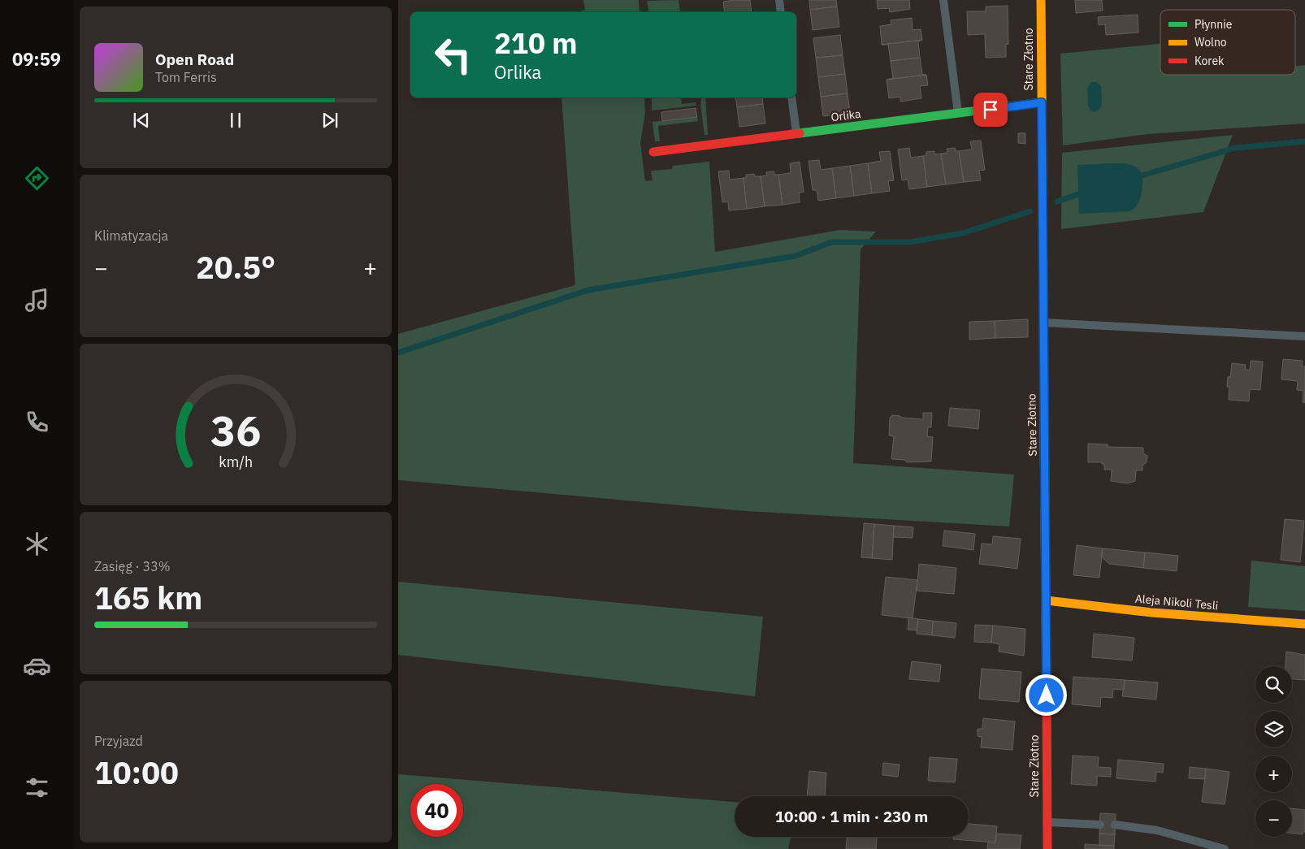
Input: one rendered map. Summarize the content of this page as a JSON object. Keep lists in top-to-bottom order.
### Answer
{
  "streets": {
    "street": ["Stare Złotno", "Orlika", "Aleja Nikoli Tesli"]
  },
  "crossings": [
    ["Stare Złotno", "Orlika"],
    ["Stare Złotno", "Aleja Nikoli Tesli"]
  ],
  "legend": ["Płynnie", "Wolno", "Korek"],
  "page": {
    "tabs": "09:59",
    "turn": ["210 m", "Orlika"],
    "song": ["Open Road", "Tom Ferris"],
    "tile": [
      "Klimatyzacja",
      ["Zasięg · 33%", "165 km"],
      ["Przyjazd", "10:00"]
    ],
    "heat": ["−", "20.5°", "+"],
    "map_buttons": ["+", "−"],
    "limit": "40",
    "trip": "10:00 · 1 min · 230 m",
    "gauge": ["36", "km/h"]
  }
}
